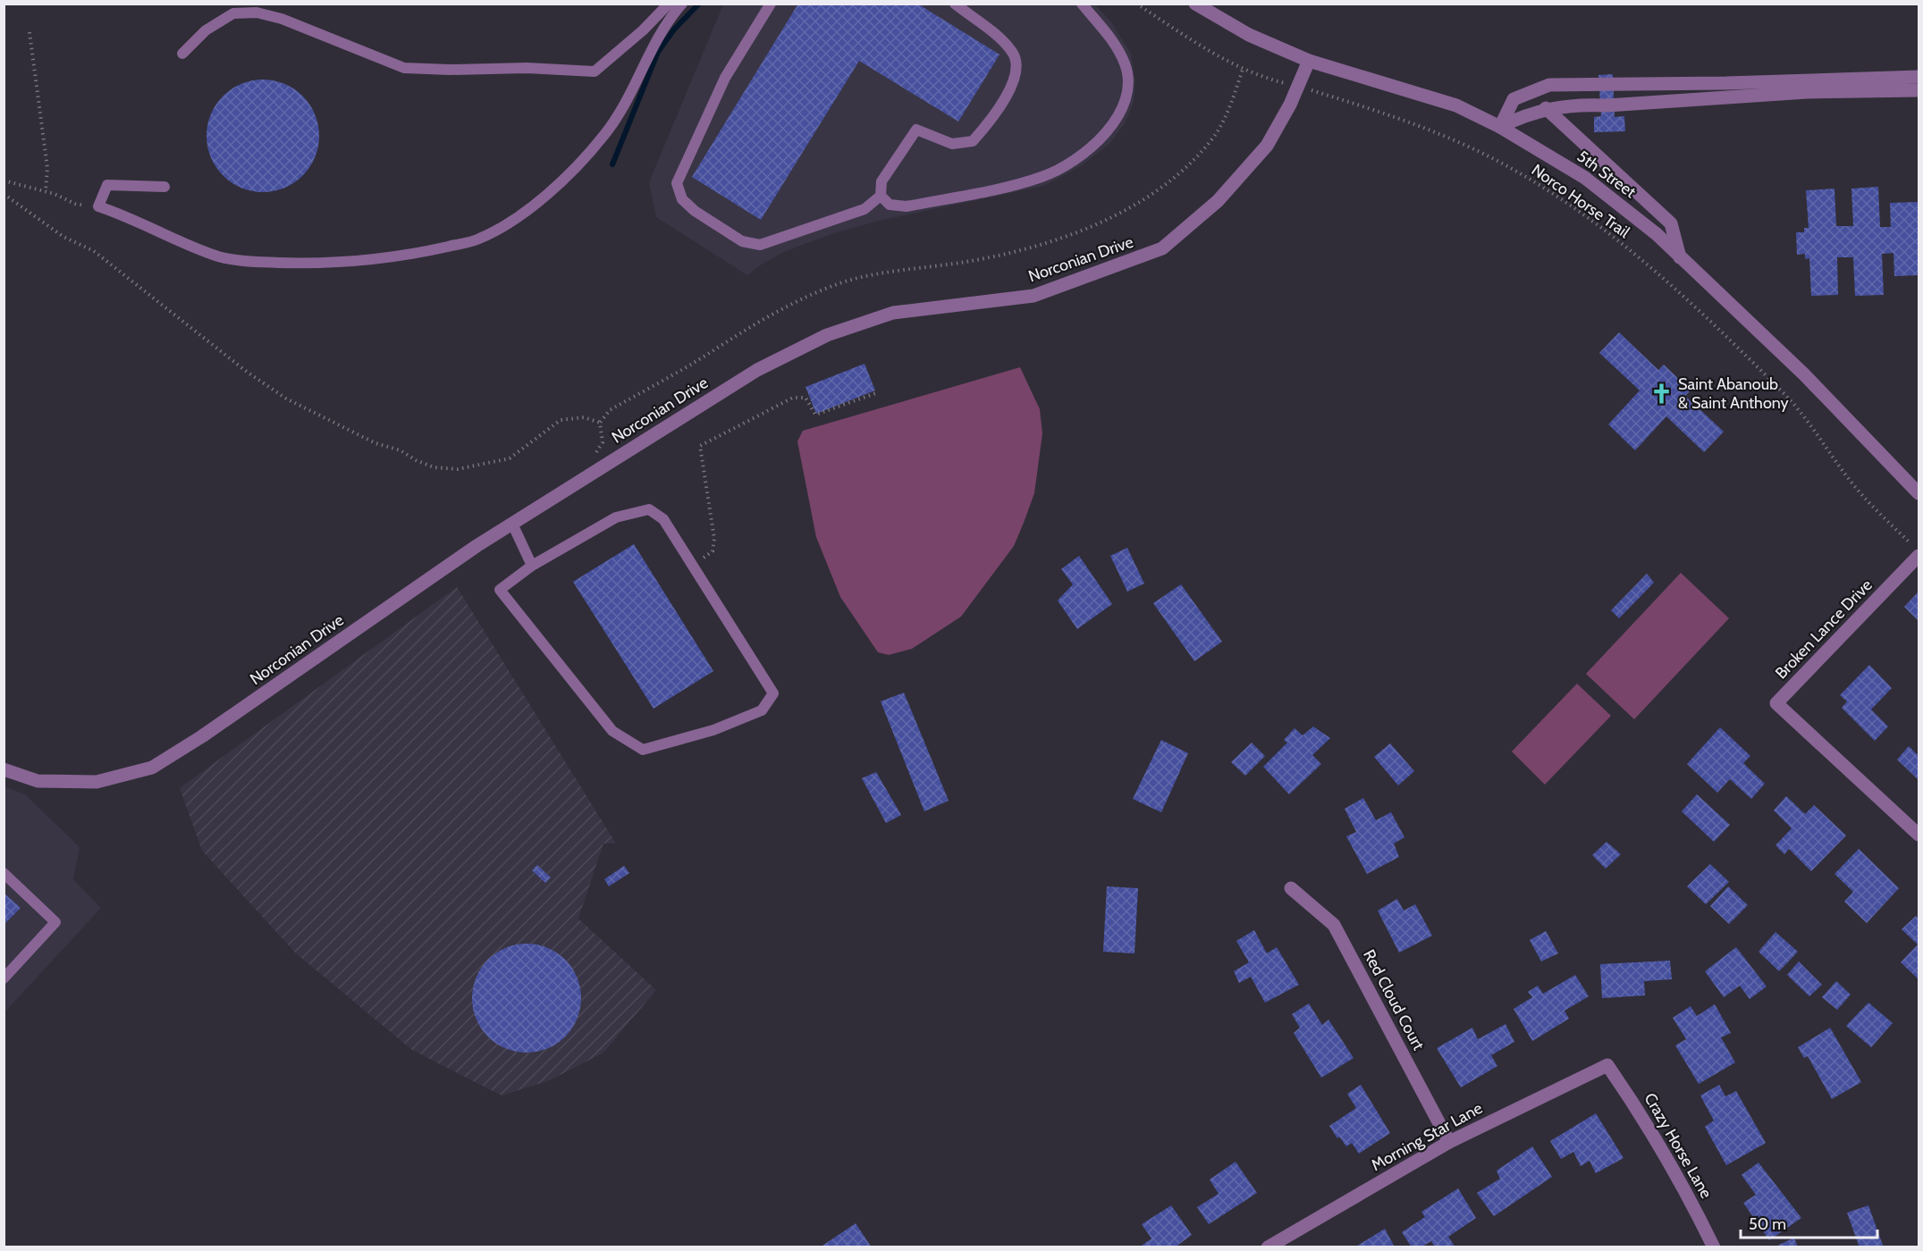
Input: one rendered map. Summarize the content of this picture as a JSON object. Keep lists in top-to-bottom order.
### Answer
{
  "streets": {
    "street": [
      "5th Street",
      "Norconian Drive",
      "Broken Lance Drive",
      "Red Cloud Court",
      "Morning Star Lane",
      "Crazy Horse Lane"
    ],
    "path": ["Norco Horse Trail"]
  },
  "crossings": [
    ["5th Street", "Norconian Drive"],
    ["Norco Horse Trail", "Norconian Drive"],
    ["Norco Horse Trail", "Broken Lance Drive"],
    ["Red Cloud Court", "Morning Star Lane"],
    ["Morning Star Lane", "Crazy Horse Lane"]
  ],
  "places": {
    "church": ["Saint Abanoub & Saint Anthony"]
  },
  "scale_bar": "50 m"
}
